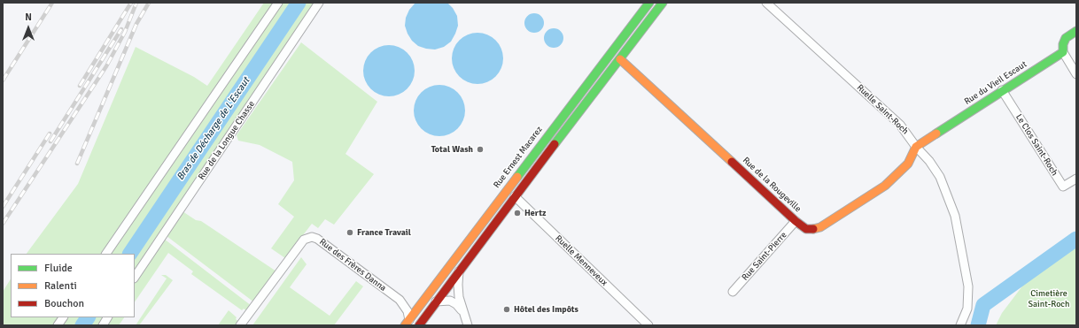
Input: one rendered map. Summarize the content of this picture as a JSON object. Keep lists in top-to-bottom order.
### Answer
{
  "streets": {
    "main road": ["Rue du Vieil Escaut", "Rue Ernest Macarez", "Rue de la Rougeville"],
    "street": [
      "Ruelle Saint-Roch",
      "Rue de la Longue Chasse",
      "Le Clos Saint-Roch",
      "Rue Saint-Pierre",
      "Ruelle Menneveux",
      "Rue des Frères Danna"
    ]
  },
  "crossings": [
    ["Rue du Vieil Escaut", "Ruelle Saint-Roch"],
    ["Rue du Vieil Escaut", "Le Clos Saint-Roch"],
    ["Rue du Vieil Escaut", "Rue de la Rougeville"],
    ["Ruelle Saint-Roch", "Rue de la Rougeville"],
    ["Rue Ernest Macarez", "Rue des Frères Danna"],
    ["Rue de la Rougeville", "Rue Saint-Pierre"]
  ],
  "water": ["Bras de Décharge de L'Escaut"],
  "parks": ["Cimetière Saint-Roch"],
  "places": [
    "Total Wash",
    "Hertz",
    "France Travail",
    "Hôtel des Impôts"
  ],
  "legend": ["Fluide", "Ralenti", "Bouchon"],
  "north": "top"
}
